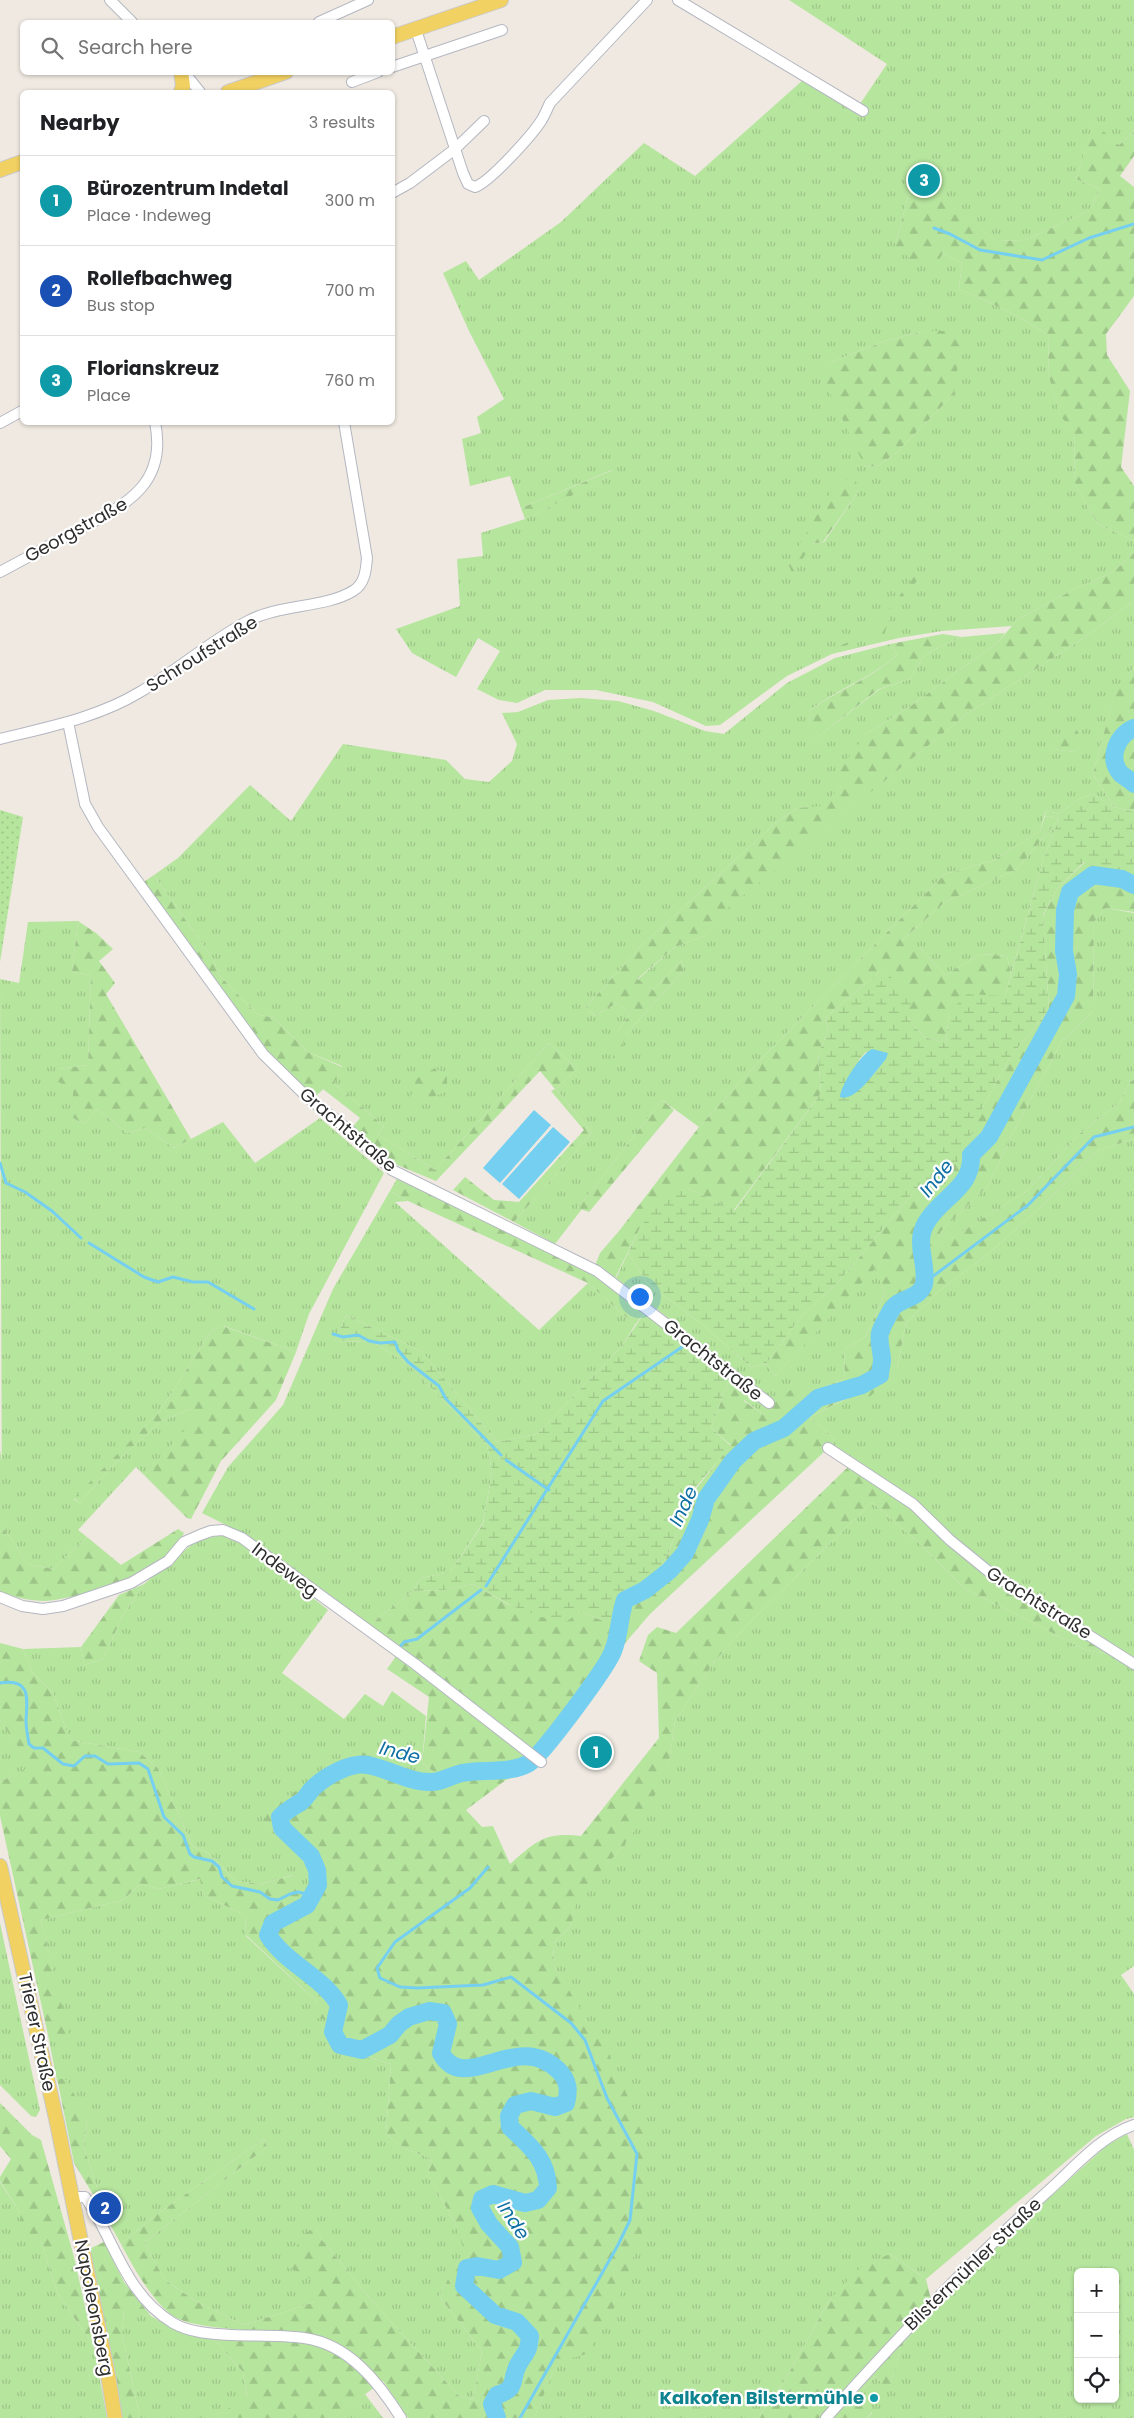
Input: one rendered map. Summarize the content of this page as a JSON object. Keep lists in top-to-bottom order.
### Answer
{
  "streets": {
    "main road": ["Trierer Straße", "Napoleonsberg"],
    "street": [
      "Georgstraße",
      "Schroufstraße",
      "Grachtstraße",
      "Indeweg",
      "Bilstermühler Straße"
    ]
  },
  "crossings": [
    ["Schroufstraße", "Grachtstraße"],
    ["Trierer Straße", "Napoleonsberg"]
  ],
  "water": ["Inde"],
  "places": ["Kalkofen Bilstermühle"],
  "page": {
    "search": "Search here",
    "heading": ["Nearby", "3 results"],
    "list": [
      {
        "mark": "1",
        "name": "Bürozentrum Indetal",
        "note": "Place · Indeweg",
        "value": "300 m"
      },
      {
        "mark": "2",
        "name": "Rollefbachweg",
        "note": "Bus stop",
        "value": "700 m"
      },
      {
        "mark": "3",
        "name": "Florianskreuz",
        "note": "Place",
        "value": "760 m"
      }
    ],
    "pins": ["3", "1", "2"],
    "map_buttons": ["+", "−"]
  }
}
